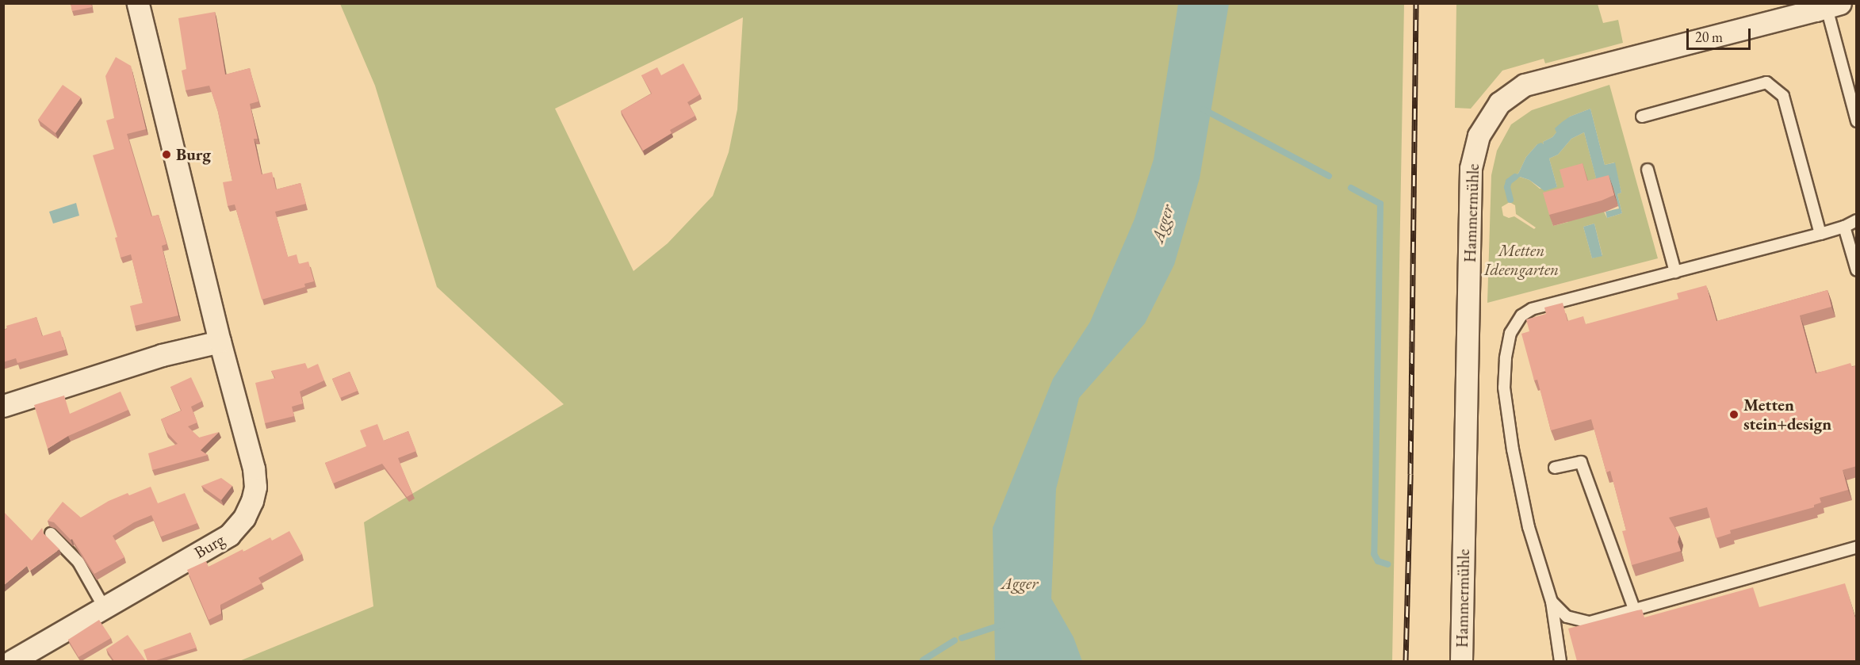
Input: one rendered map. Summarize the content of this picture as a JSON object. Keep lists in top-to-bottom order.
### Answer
{
  "streets": {
    "street": ["Hammermühle", "Burg"]
  },
  "water": ["Agger"],
  "parks": ["Metten Ideengarten", "Agger"],
  "places": ["Burg", "Metten stein+design"],
  "scale_bar": "20 m"
}
